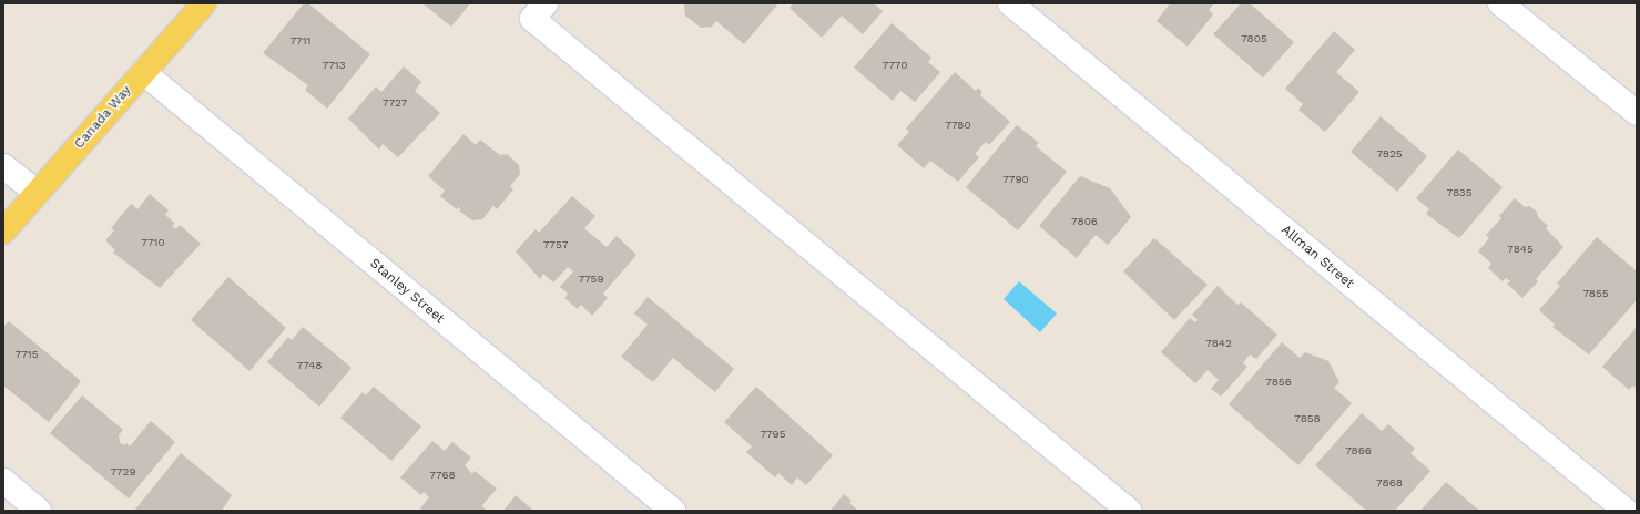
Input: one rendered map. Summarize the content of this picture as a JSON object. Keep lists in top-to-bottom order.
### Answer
{
  "streets": {
    "main road": ["Canada Way"],
    "street": ["Allman Street", "Stanley Street"]
  },
  "crossings": [
    ["Canada Way", "Stanley Street"]
  ],
  "house_numbers": [
    "7805",
    "7711",
    "7713",
    "7770",
    "7727",
    "7780",
    "7825",
    "7790",
    "7835",
    "7806",
    "7710",
    "7757",
    "7845",
    "7759",
    "7855",
    "7842",
    "7715",
    "7748",
    "7856",
    "7858",
    "7795",
    "7866",
    "7729",
    "7768",
    "7868"
  ]
}
